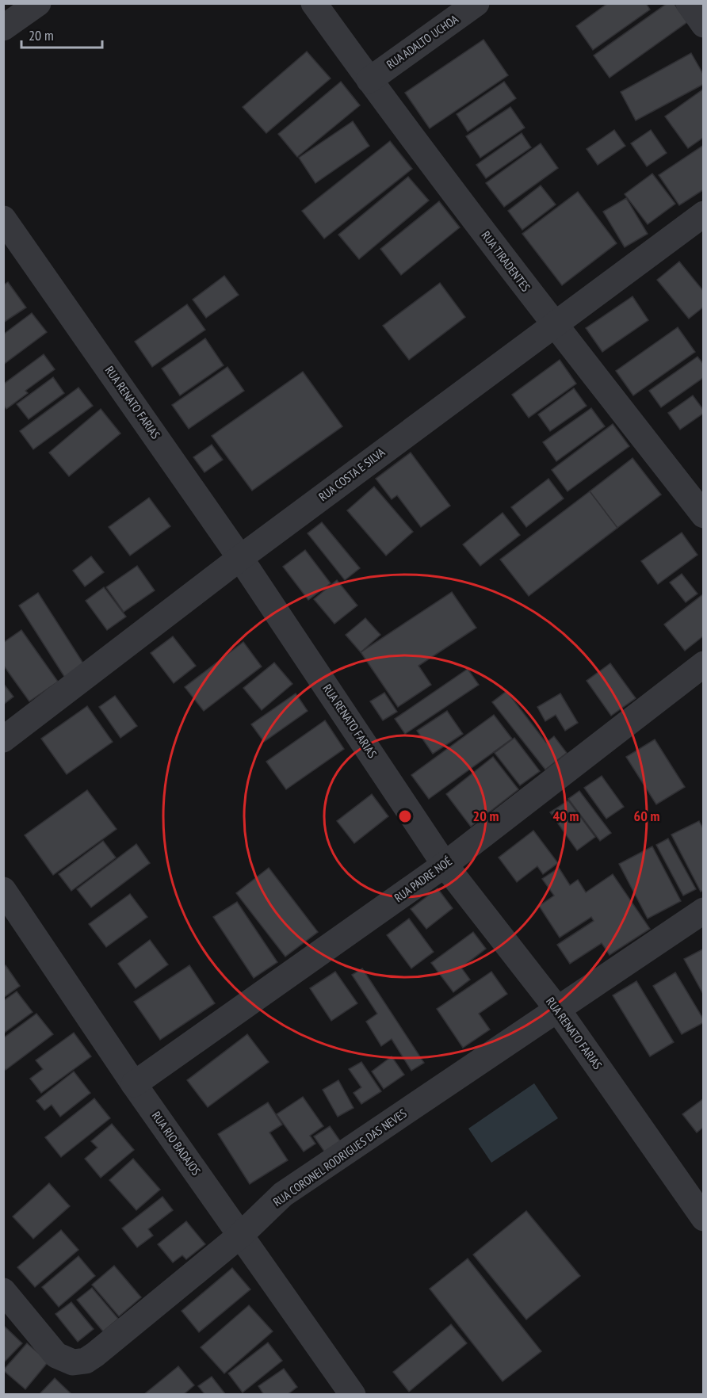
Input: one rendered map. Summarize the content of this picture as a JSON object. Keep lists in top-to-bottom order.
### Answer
{
  "streets": {
    "street": [
      "RUA ADALTO UCHOA",
      "RUA TIRADENTES",
      "RUA RENATO FARIAS",
      "RUA COSTA E SILVA",
      "RUA PADRE NOÉ",
      "RUA RIO BADAJOS",
      "RUA CORONEL RODRIGUES DAS NEVES"
    ]
  },
  "crossings": [
    ["RUA ADALTO UCHOA", "RUA TIRADENTES"],
    ["RUA TIRADENTES", "RUA COSTA E SILVA"],
    ["RUA RENATO FARIAS", "RUA COSTA E SILVA"],
    ["RUA RENATO FARIAS", "RUA PADRE NOÉ"],
    ["RUA RENATO FARIAS", "RUA CORONEL RODRIGUES DAS NEVES"],
    ["RUA PADRE NOÉ", "RUA RIO BADAJOS"],
    ["RUA RIO BADAJOS", "RUA CORONEL RODRIGUES DAS NEVES"]
  ],
  "scale_bar": "20 m",
  "rings": ["20 m", "40 m", "60 m"]
}
